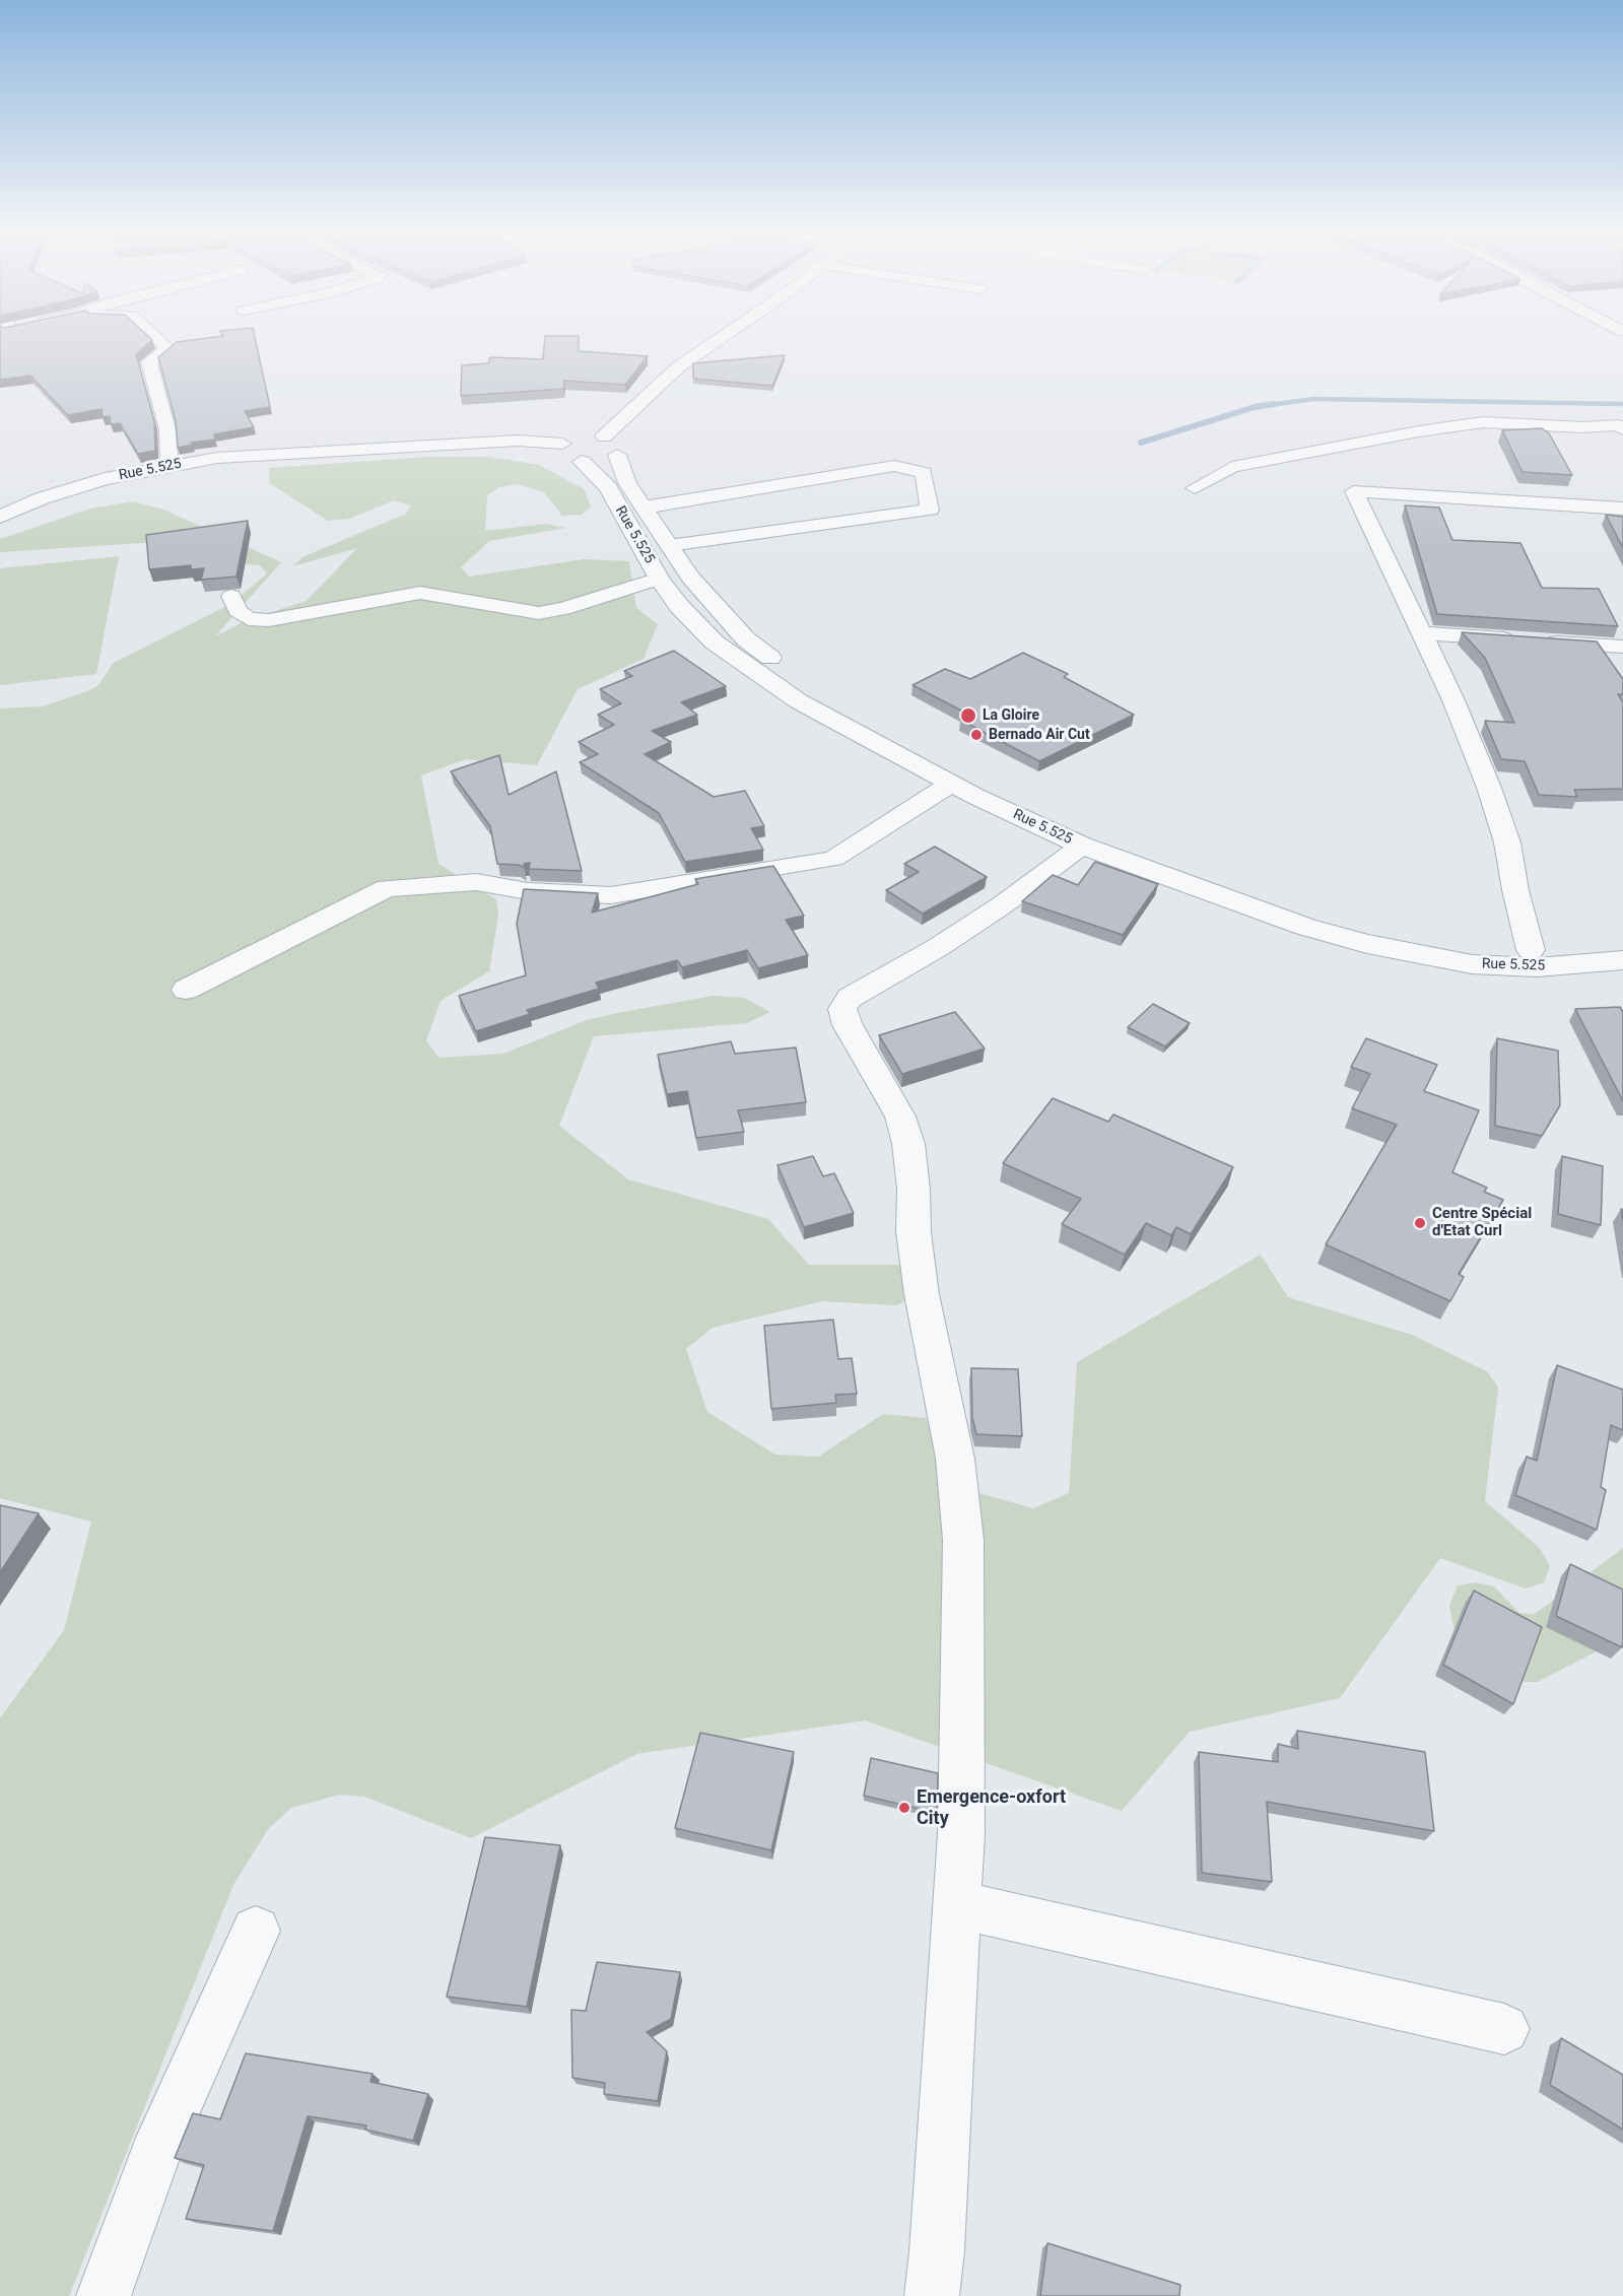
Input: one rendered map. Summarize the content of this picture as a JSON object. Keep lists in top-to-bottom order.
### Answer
{
  "streets": {
    "street": ["Rue 5.525"]
  },
  "places": [
    "La Gloire",
    "Bernado Air Cut",
    "Centre Spécial d'Etat Curl",
    "Emergence-oxfort City"
  ]
}
